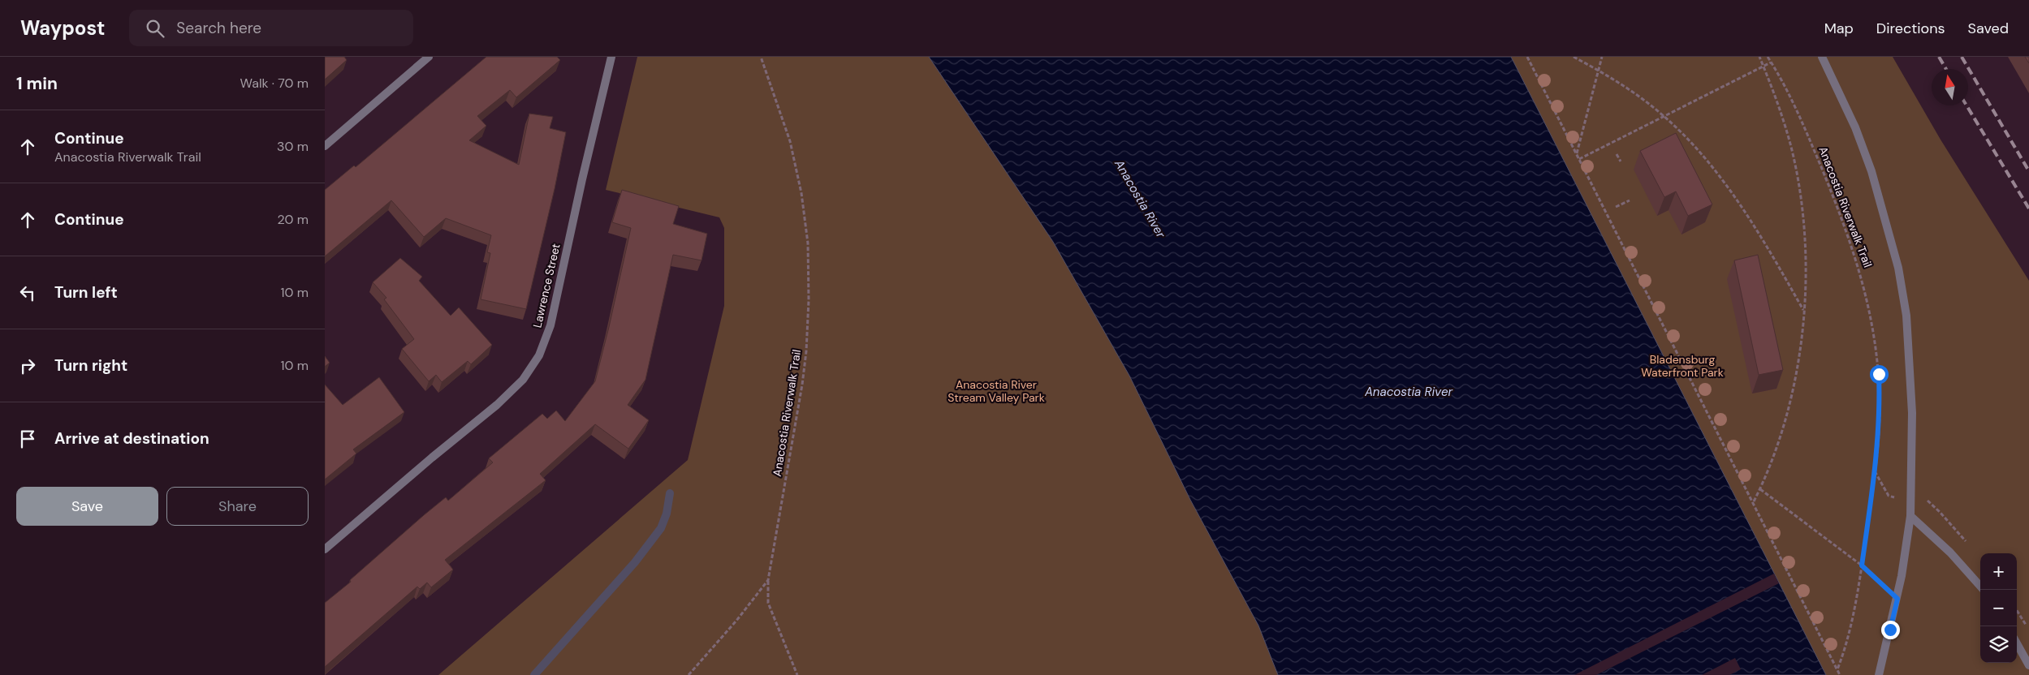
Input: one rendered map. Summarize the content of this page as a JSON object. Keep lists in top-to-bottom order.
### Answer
{
  "streets": {
    "street": ["Lawrence Street"],
    "path": ["Anacostia Riverwalk Trail"]
  },
  "water": ["Anacostia River"],
  "parks": ["Bladensburg Waterfront Park", "Anacostia River Stream Valley Park"],
  "north": "top",
  "page": {
    "header": "Waypost",
    "search": "Search here",
    "nav": ["Map", "Directions", "Saved"],
    "heading": ["1 min", "Walk · 70 m"],
    "list": [
      ["Continue", "Anacostia Riverwalk Trail", "30 m"],
      ["Continue", "20 m"],
      ["Turn left", "10 m"],
      ["Turn right", "10 m"],
      "Arrive at destination"
    ],
    "buttons": ["Save", "Share"],
    "map_buttons": ["+", "−"]
  }
}
